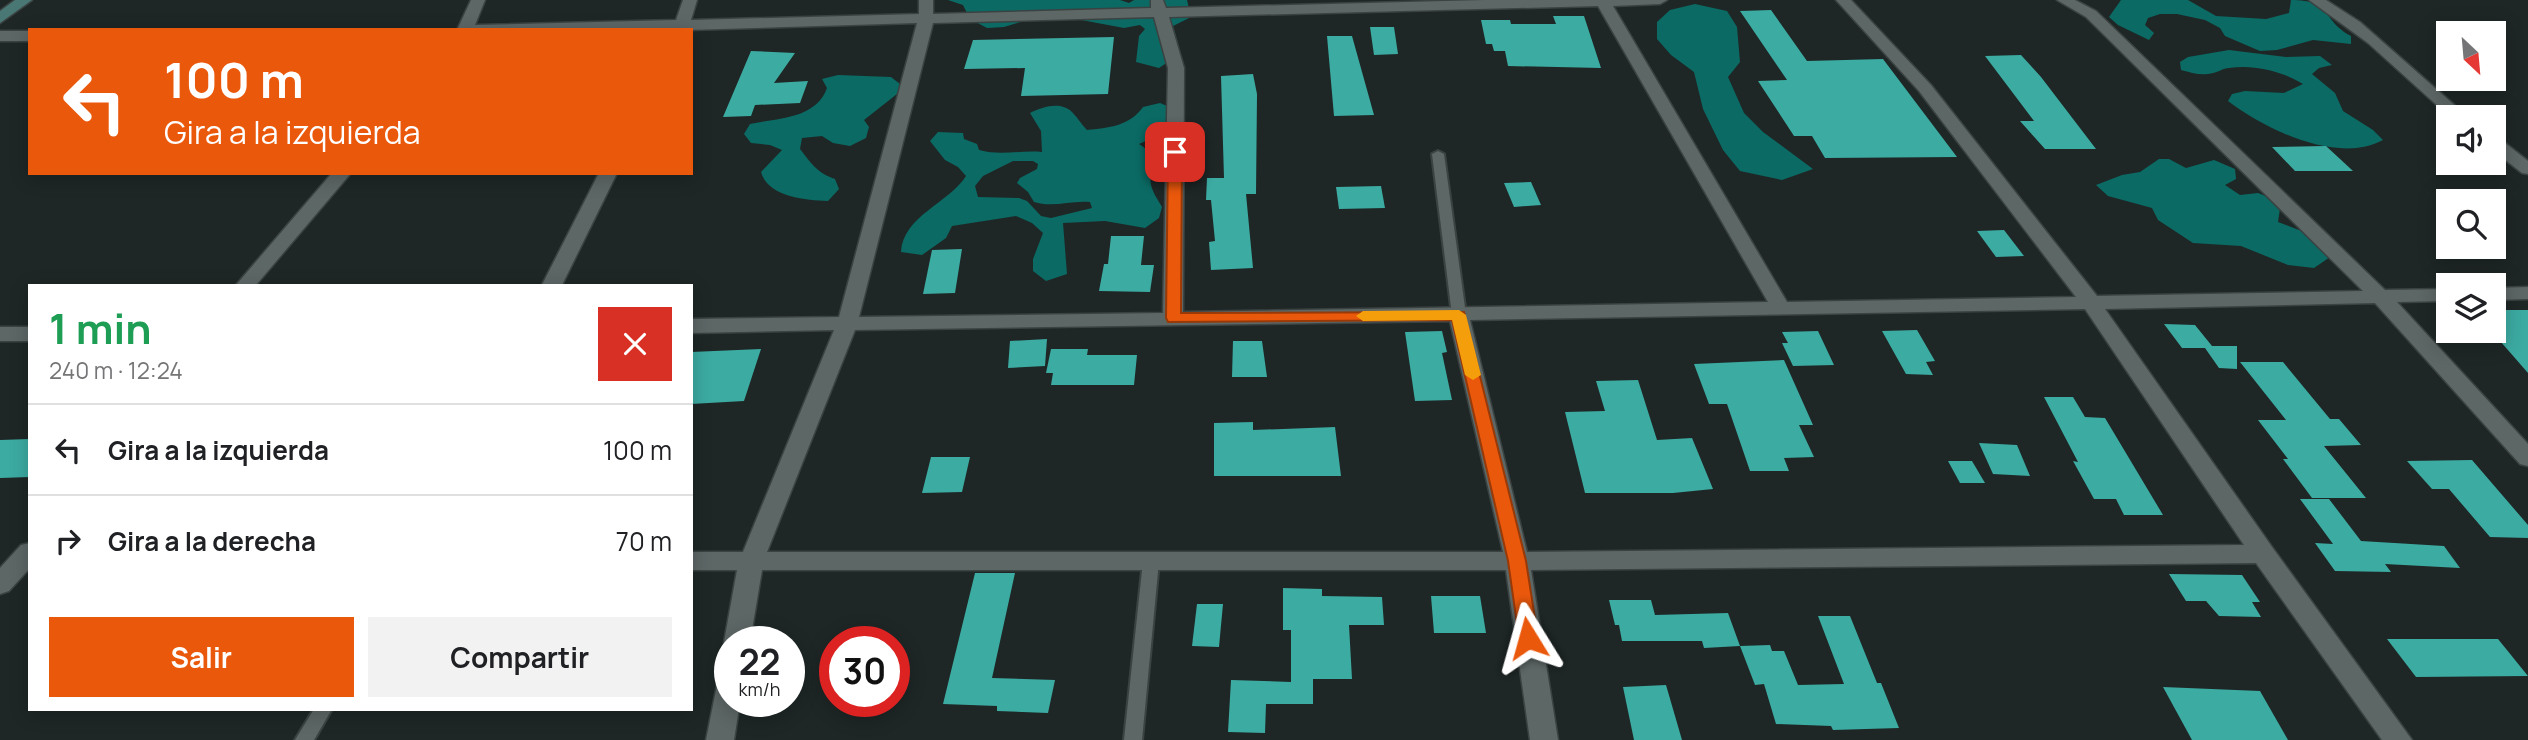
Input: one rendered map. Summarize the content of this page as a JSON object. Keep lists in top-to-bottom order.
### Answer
{
  "north": "bottom right",
  "page": {
    "turn": ["100 m", "Gira a la izquierda"],
    "heading": ["1 min", "240 m · 12:24"],
    "list": [
      {
        "name": "Gira a la izquierda",
        "value": "100 m"
      },
      {
        "name": "Gira a la derecha",
        "value": "70 m"
      }
    ],
    "buttons": ["Salir", "Compartir"],
    "speed": "22 km/h",
    "limit": "30"
  }
}
